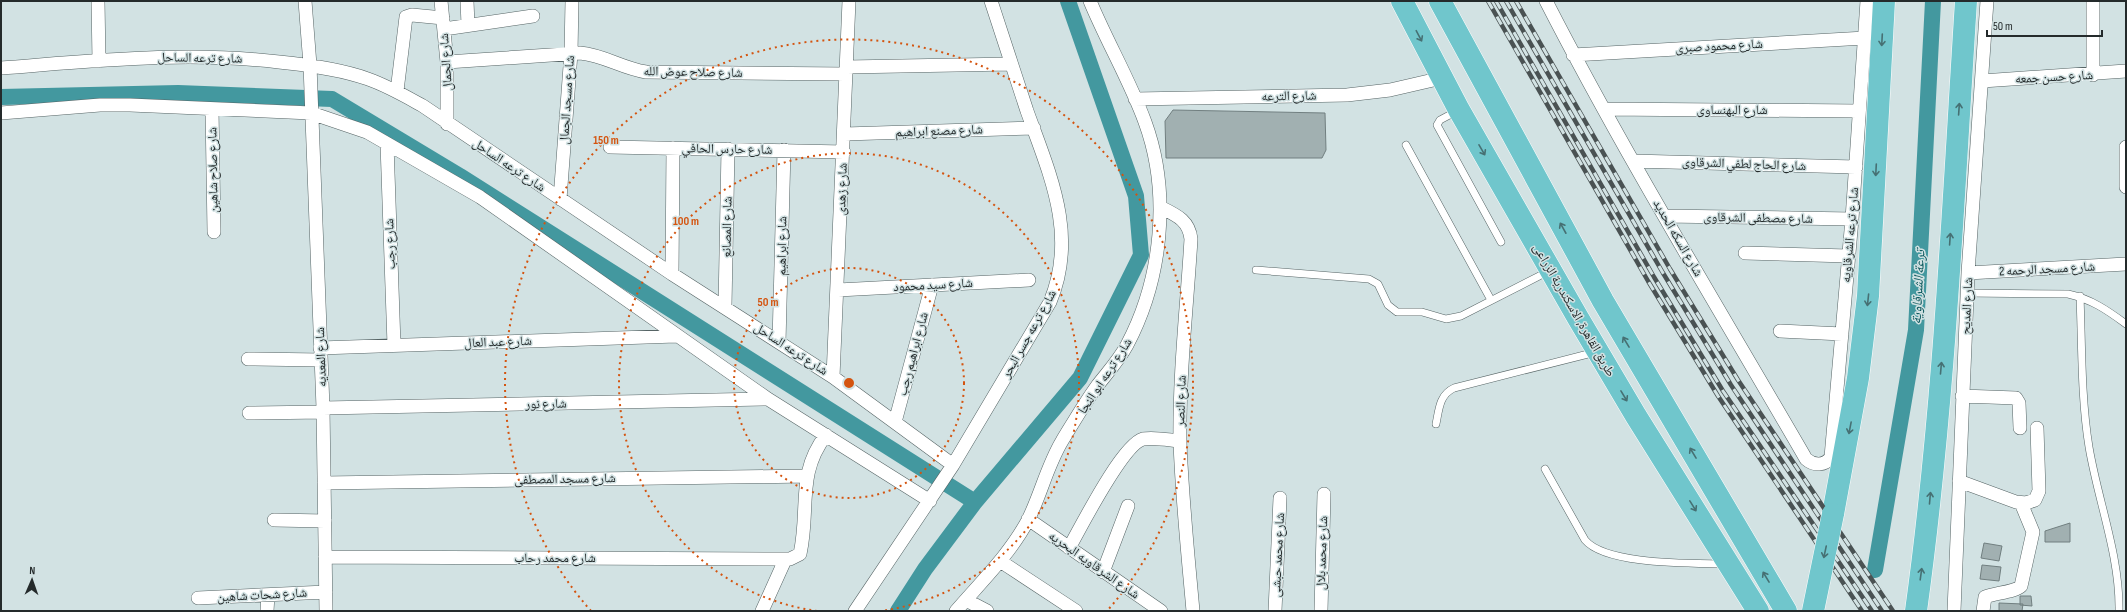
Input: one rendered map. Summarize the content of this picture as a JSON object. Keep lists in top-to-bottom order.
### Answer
{
  "streets": {
    "highway": ["طريق القاهرة, الاسكندرية الزراعى"],
    "street": [
      "شارع محمود صبرى",
      "شارع ترعه الساحل",
      "شارع الجمال",
      "شارع صلاح عوض الله",
      "شارع حسن جمعه",
      "شارع الترعه",
      "شارع مسجد الجمال",
      "شارع البهنساوى",
      "شارع مصنع ابراهيم",
      "شارع حارس الحافي",
      "شارع الحاج لطفي الشرقاوى",
      "شارع صلاح شاهين",
      "شارع زهدى",
      "شارع مصطفى الشرقاوى",
      "شارع المصانع",
      "شارع ترعه الشرقاويه",
      "شارع السكه الحديد",
      "شارع رجب",
      "شارع ابراهيم",
      "شارع مسجد الرحمه 2",
      "شارع سيد محمود",
      "شارع المديح",
      "شارع ترعه جسر البحر",
      "شارع عبد العال",
      "شارع ابراهيم رجب",
      "شارع المعديه",
      "شارع ترعه ابو النجا",
      "شارع النصر",
      "شارع نور",
      "شارع مسجد المصطفى",
      "شارع محمد بلال",
      "شارع محمد حبشى",
      "شارع محمد رحاب",
      "شارع الشرقاويه البحريه",
      "شارع شحات شاهين"
    ]
  },
  "crossings": [
    ["شارع محمود صبرى", "شارع ترعه الشرقاويه"],
    ["شارع محمود صبرى", "شارع السكه الحديد"],
    ["شارع ترعه الساحل", "شارع الجمال"],
    ["شارع ترعه الساحل", "شارع مسجد الجمال"],
    ["شارع ترعه الساحل", "شارع زهدى"],
    ["شارع ترعه الساحل", "شارع المصانع"],
    ["شارع ترعه الساحل", "شارع ابراهيم"],
    ["شارع ترعه الساحل", "شارع ترعه جسر البحر"],
    ["شارع ترعه الساحل", "شارع ابراهيم رجب"],
    ["شارع ترعه الساحل", "شارع المعديه"],
    ["شارع الجمال", "شارع صلاح عوض الله"],
    ["شارع صلاح عوض الله", "شارع مسجد الجمال"],
    ["شارع صلاح عوض الله", "شارع زهدى"],
    ["شارع صلاح عوض الله", "شارع ترعه جسر البحر"],
    ["شارع حسن جمعه", "شارع المديح"],
    ["شارع الترعه", "طريق القاهرة, الاسكندرية الزراعى"],
    ["شارع الترعه", "شارع ترعه ابو النجا"],
    ["شارع البهنساوى", "شارع ترعه الشرقاويه"],
    ["شارع البهنساوى", "شارع السكه الحديد"],
    ["شارع مصنع ابراهيم", "شارع زهدى"],
    ["شارع مصنع ابراهيم", "شارع ترعه جسر البحر"],
    ["شارع حارس الحافي", "شارع زهدى"],
    ["شارع حارس الحافي", "شارع المصانع"],
    ["شارع حارس الحافي", "شارع ابراهيم"],
    ["شارع الحاج لطفي الشرقاوى", "شارع ترعه الشرقاويه"],
    ["شارع الحاج لطفي الشرقاوى", "شارع السكه الحديد"],
    ["شارع زهدى", "شارع سيد محمود"],
    ["شارع مصطفى الشرقاوى", "شارع ترعه الشرقاويه"],
    ["شارع مصطفى الشرقاوى", "شارع السكه الحديد"],
    ["شارع ترعه الشرقاويه", "شارع السكه الحديد"],
    ["شارع رجب", "شارع عبد العال"],
    ["شارع مسجد الرحمه 2", "شارع المديح"],
    ["شارع سيد محمود", "شارع ابراهيم رجب"],
    ["شارع عبد العال", "شارع المعديه"],
    ["شارع المعديه", "شارع نور"],
    ["شارع المعديه", "شارع مسجد المصطفى"],
    ["شارع المعديه", "شارع محمد رحاب"],
    ["شارع المعديه", "شارع شحات شاهين"],
    ["شارع ترعه ابو النجا", "شارع النصر"],
    ["شارع ترعه ابو النجا", "شارع الشرقاويه البحريه"]
  ],
  "water": ["ترعة الشرقاوية"],
  "scale_bar": "50 m",
  "north": "top",
  "rings": ["150 m", "100 m", "50 m"]
}
